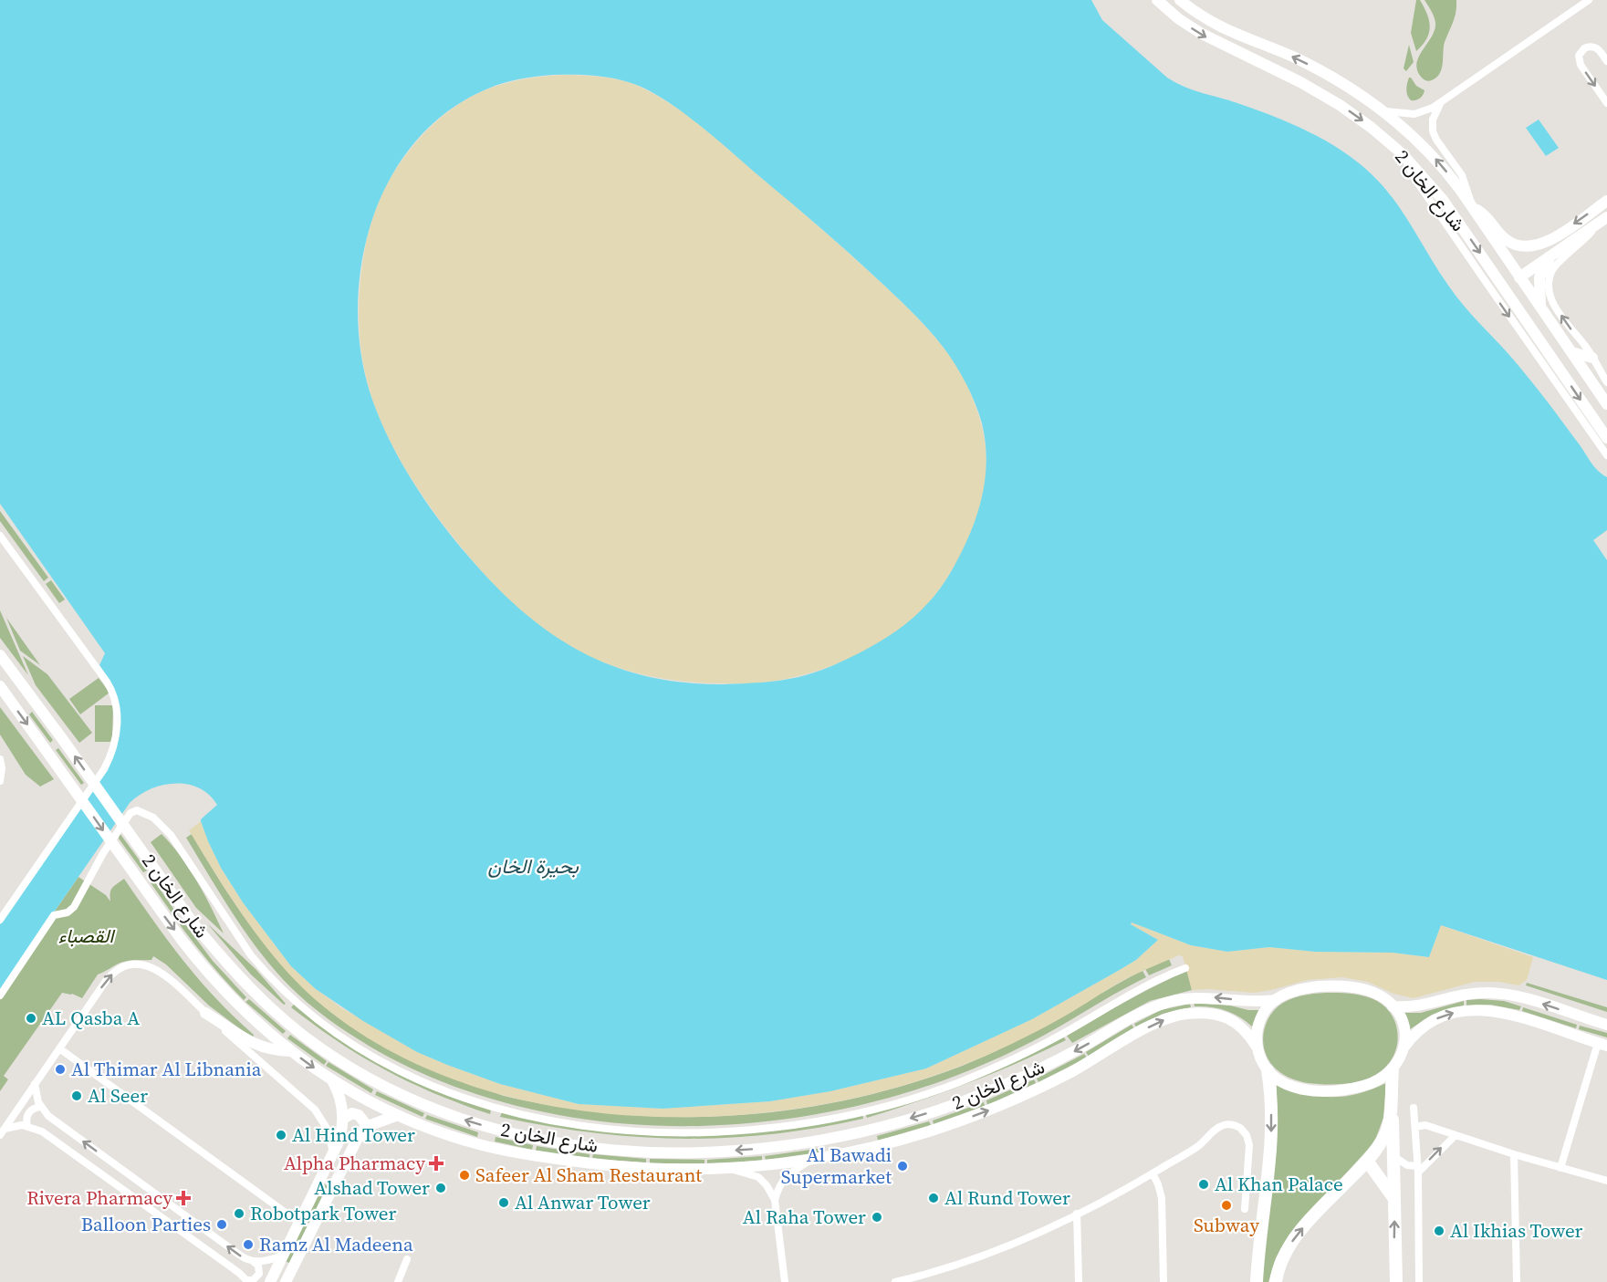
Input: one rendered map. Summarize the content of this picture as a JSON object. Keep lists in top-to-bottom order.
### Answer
{
  "streets": {
    "main road": ["شارع الخان 2"]
  },
  "water": ["بحيرة الخان"],
  "parks": ["القصباء"],
  "places": {
    "other": [
      "AL Qasba A",
      "Al Thimar Al Libnania",
      "Al Seer",
      "Al Hind Tower",
      "Al Bawadi Supermarket",
      "Safeer Al Sham Restaurant",
      "Al Khan Palace",
      "Alshad Tower",
      "Al Rund Tower",
      "Al Anwar Tower",
      "Subway",
      "Robotpark Tower",
      "Al Raha Tower",
      "Balloon Parties",
      "Al Ikhias Tower",
      "Ramz Al Madeena"
    ],
    "health": ["Alpha Pharmacy", "Rivera Pharmacy"]
  }
}
